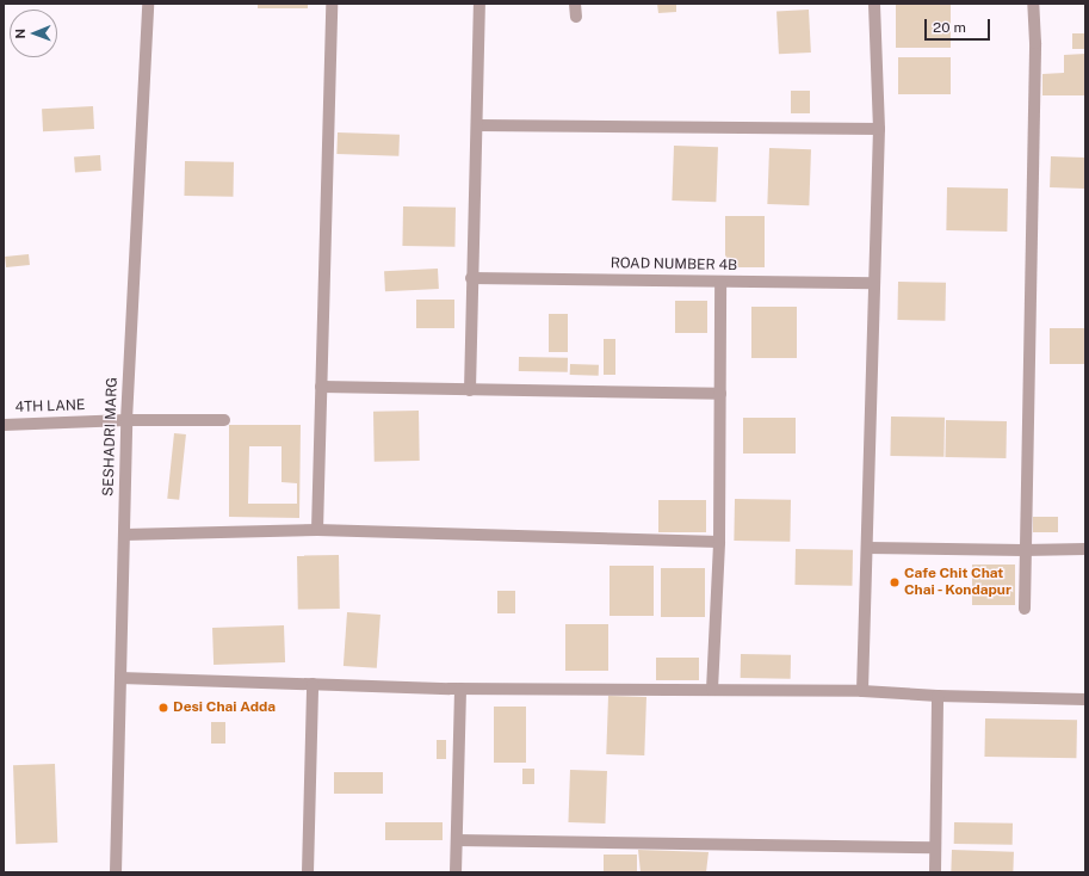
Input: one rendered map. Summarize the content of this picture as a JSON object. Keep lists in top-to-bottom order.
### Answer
{
  "streets": {
    "street": ["ROAD NUMBER 4B", "4TH LANE", "SESHADRI MARG"]
  },
  "crossings": [
    ["4TH LANE", "SESHADRI MARG"]
  ],
  "places": ["Cafe Chit Chat Chai - Kondapur", "Desi Chai Adda"],
  "scale_bar": "20 m",
  "north": "left"
}
